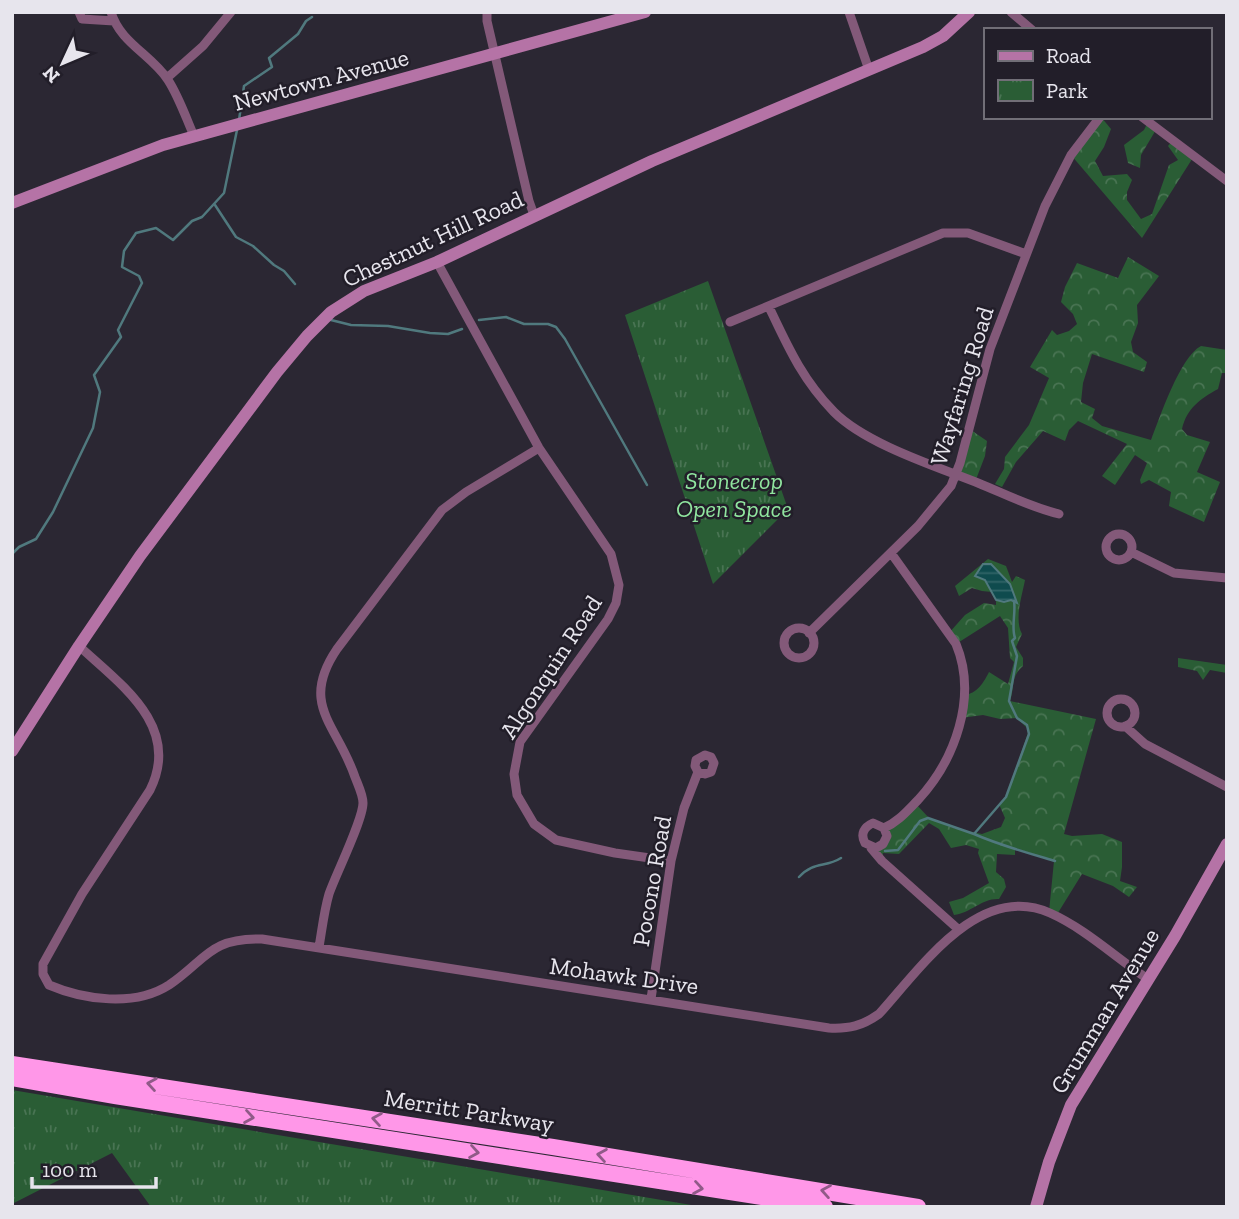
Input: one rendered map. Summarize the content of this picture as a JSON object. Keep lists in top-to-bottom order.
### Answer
{
  "streets": {
    "highway": ["Merritt Parkway"],
    "main road": ["Newtown Avenue", "Chestnut Hill Road", "Grumman Avenue"],
    "street": [
      "Wayfaring Road",
      "Algonquin Road",
      "Pocono Road",
      "Mohawk Drive"
    ]
  },
  "crossings": [
    ["Chestnut Hill Road", "Algonquin Road"],
    ["Chestnut Hill Road", "Mohawk Drive"],
    ["Algonquin Road", "Pocono Road"],
    ["Pocono Road", "Mohawk Drive"],
    ["Mohawk Drive", "Grumman Avenue"]
  ],
  "parks": ["Stonecrop Open Space"],
  "legend": ["Road", "Park"],
  "scale_bar": "100 m",
  "north": "bottom left"
}
